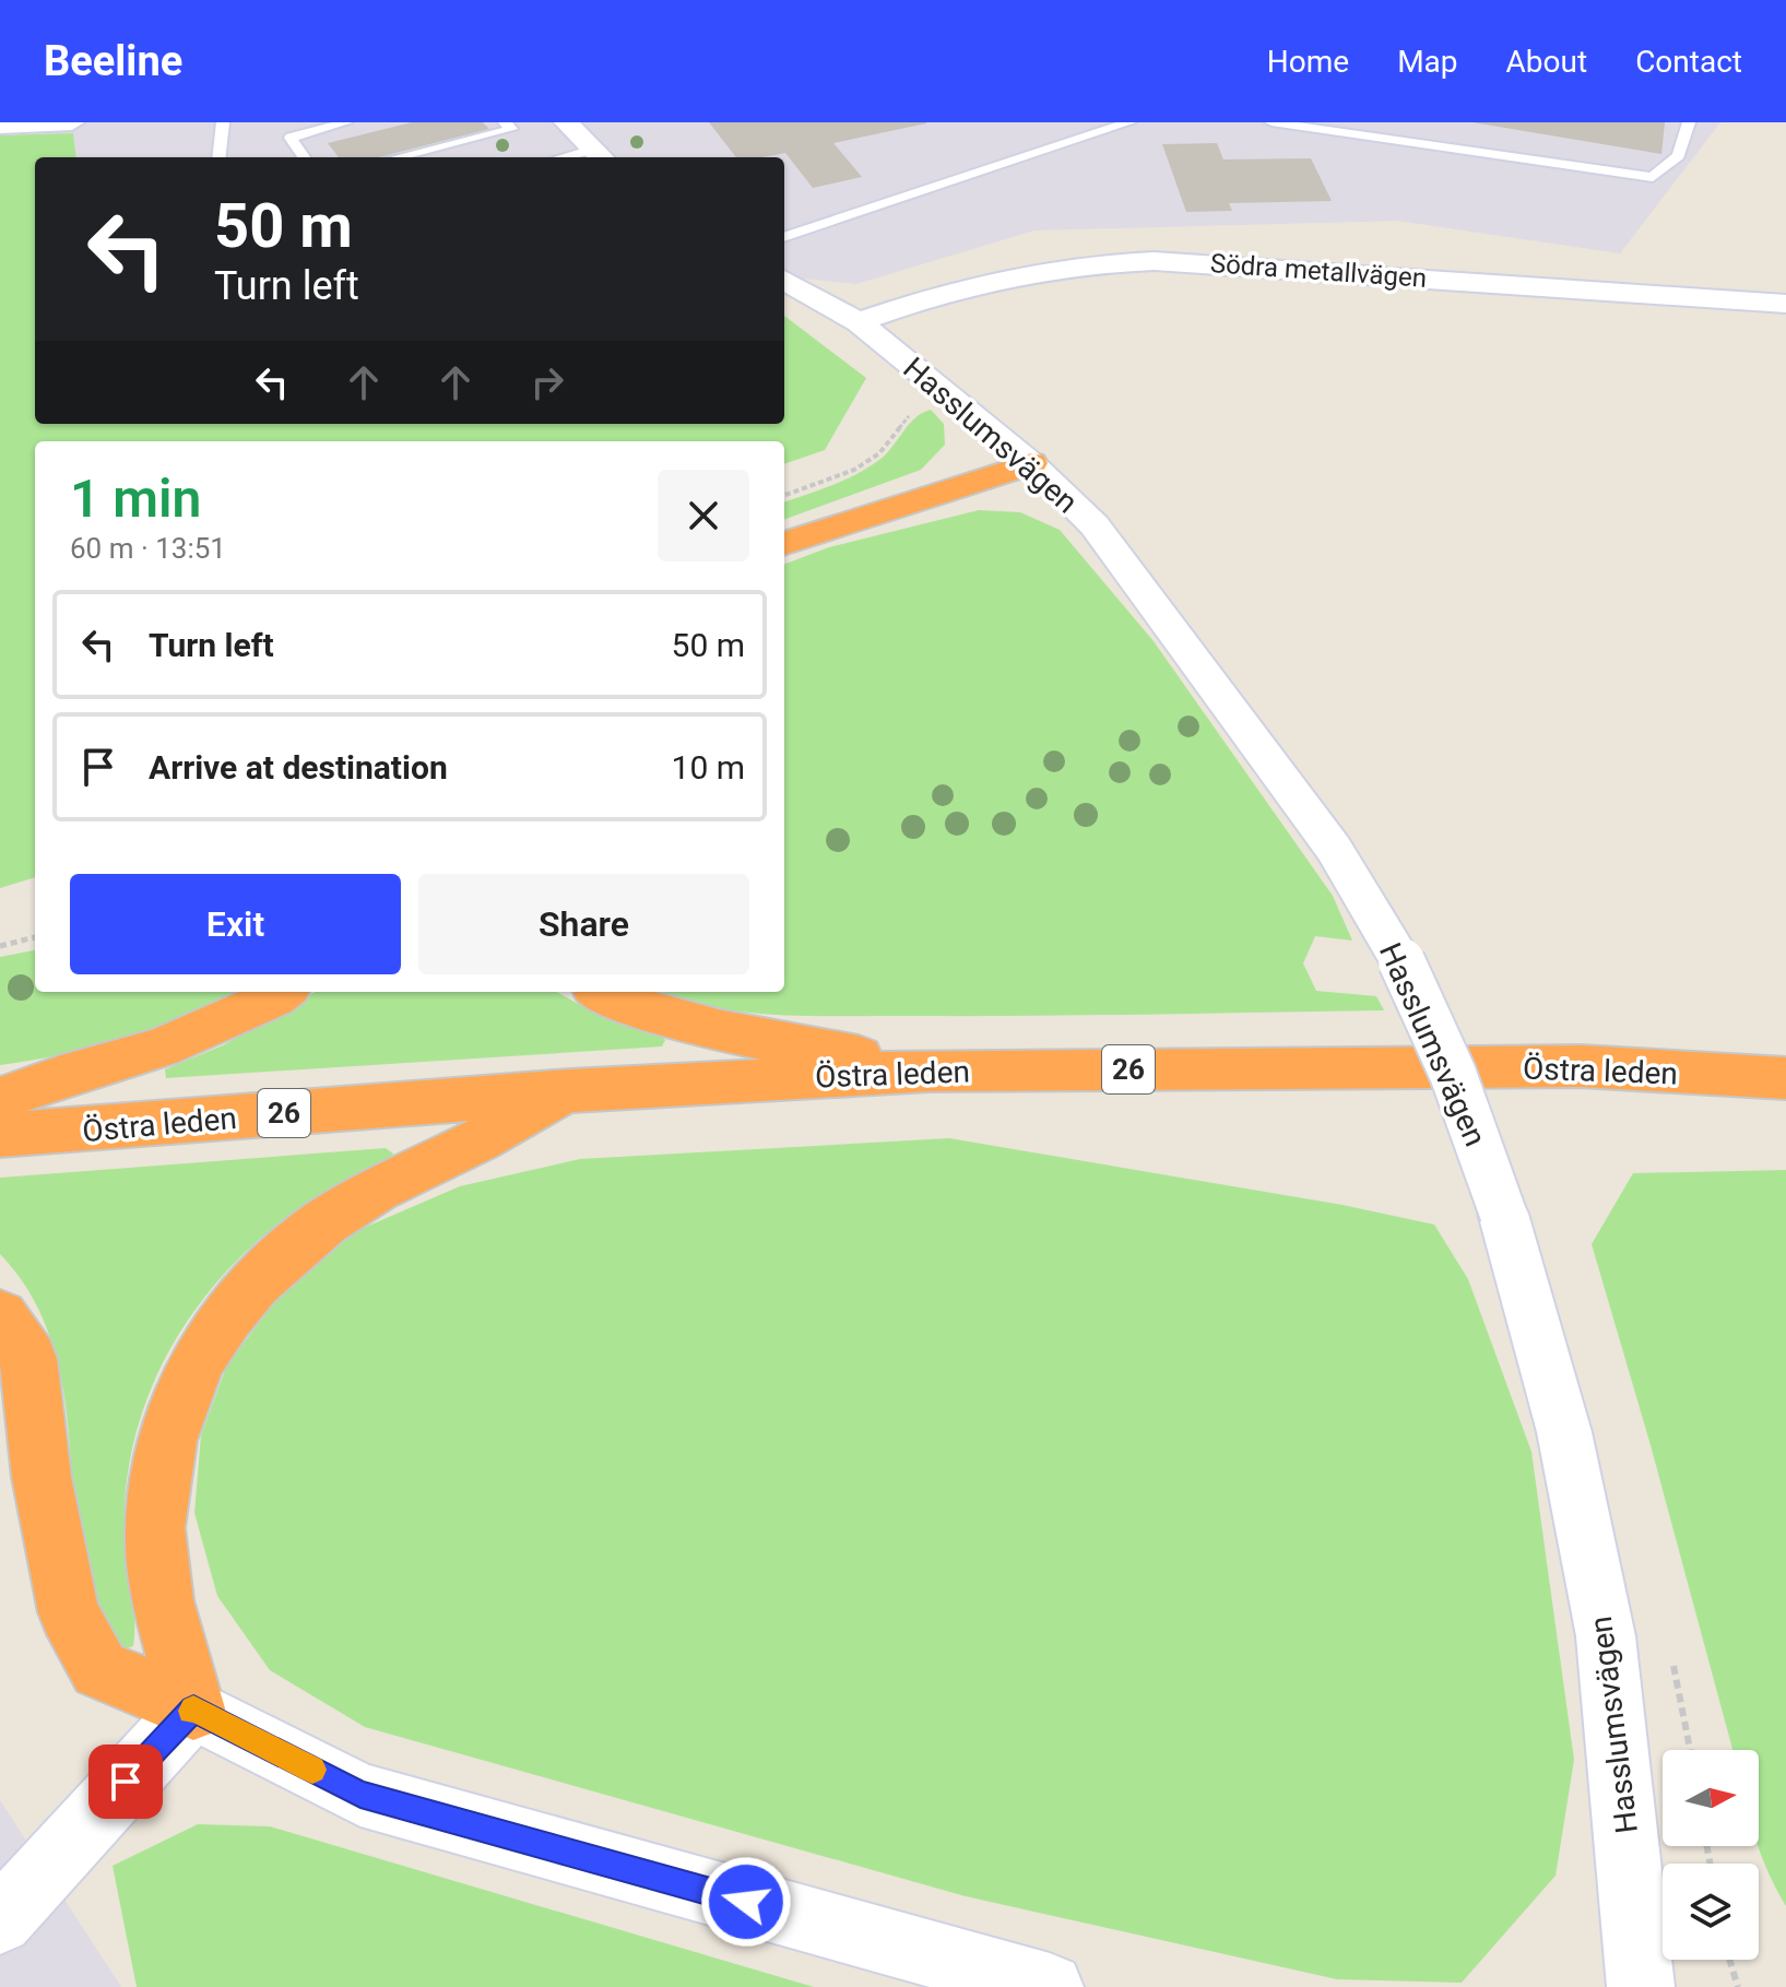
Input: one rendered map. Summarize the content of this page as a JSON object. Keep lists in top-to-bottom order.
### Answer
{
  "streets": {
    "highway": ["26", "Östra leden"],
    "street": ["Södra metallvägen", "Hasslumsvägen"]
  },
  "crossings": [
    ["Södra metallvägen", "Hasslumsvägen"]
  ],
  "north": "right",
  "page": {
    "header": "Beeline",
    "nav": [
      "Home",
      "Map",
      "About",
      "Contact"
    ],
    "turn": ["50 m", "Turn left"],
    "heading": ["1 min", "60 m · 13:51"],
    "list": [
      {
        "name": "Turn left",
        "value": "50 m"
      },
      {
        "name": "Arrive at destination",
        "value": "10 m"
      }
    ],
    "buttons": ["Exit", "Share"]
  }
}
